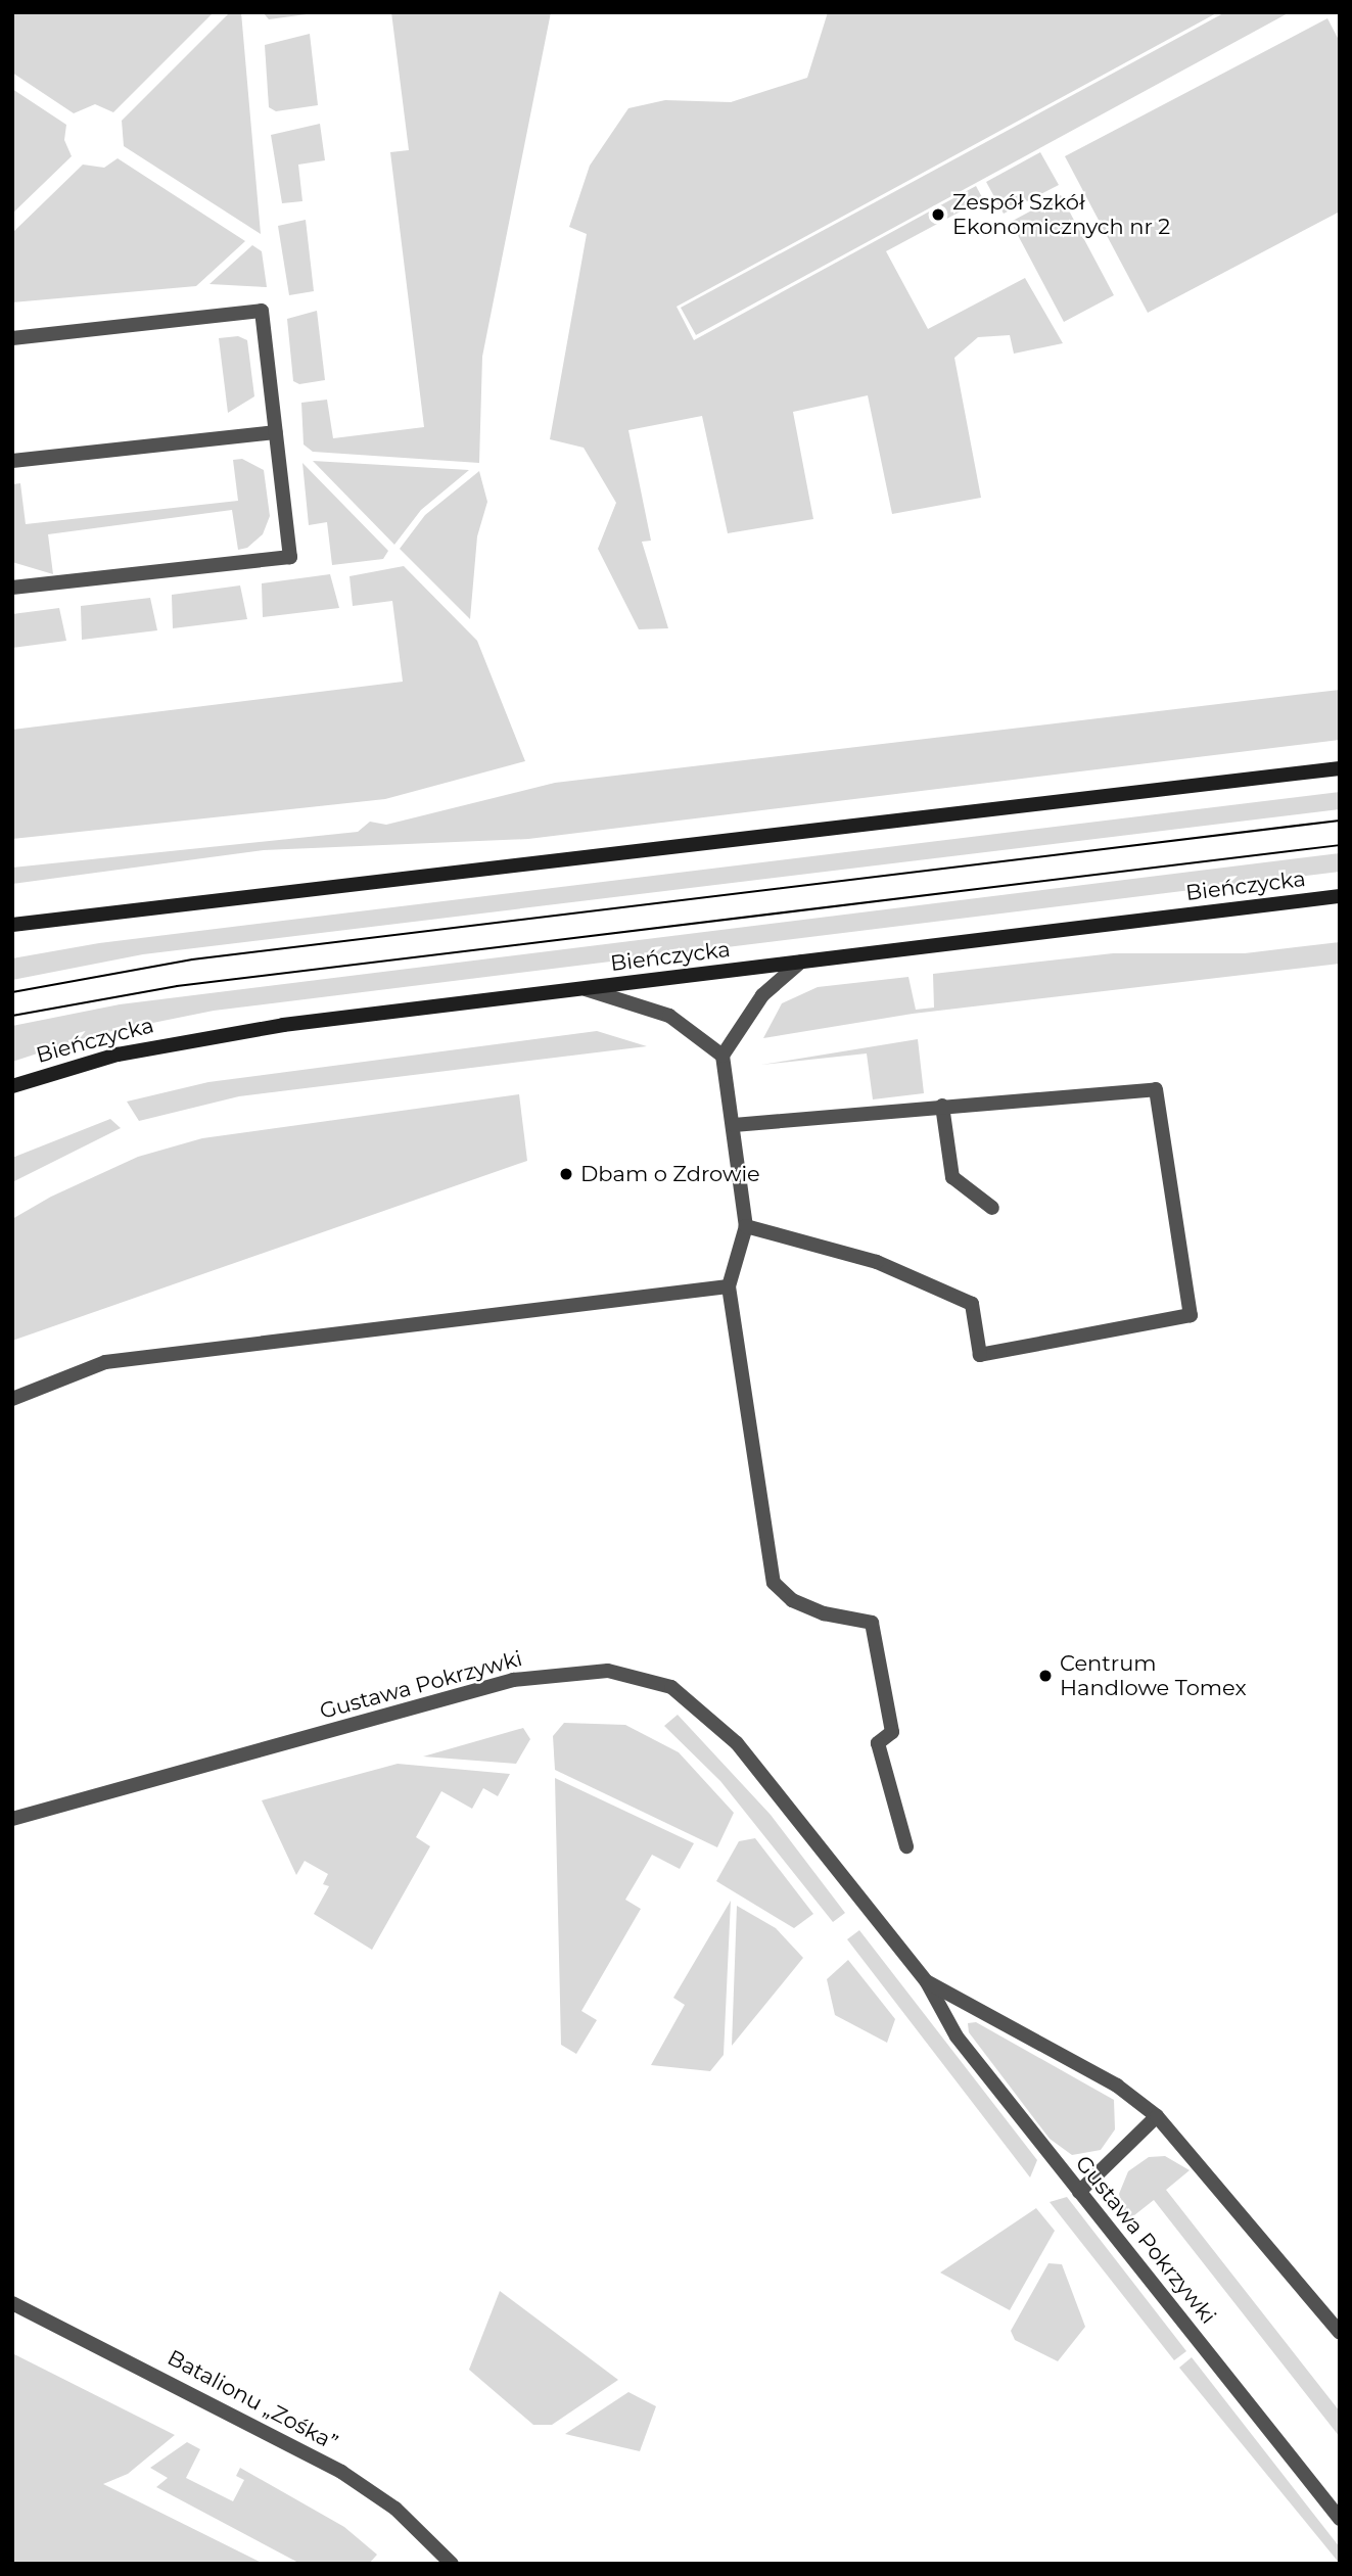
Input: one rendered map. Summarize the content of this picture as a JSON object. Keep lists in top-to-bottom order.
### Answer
{
  "streets": {
    "main road": ["Bieńczycka"],
    "street": ["Gustawa Pokrzywki", "Batalionu „Zośka”"]
  },
  "places": ["Zespół Szkół Ekonomicznych nr 2", "Dbam o Zdrowie", "Centrum Handlowe Tomex"]
}
